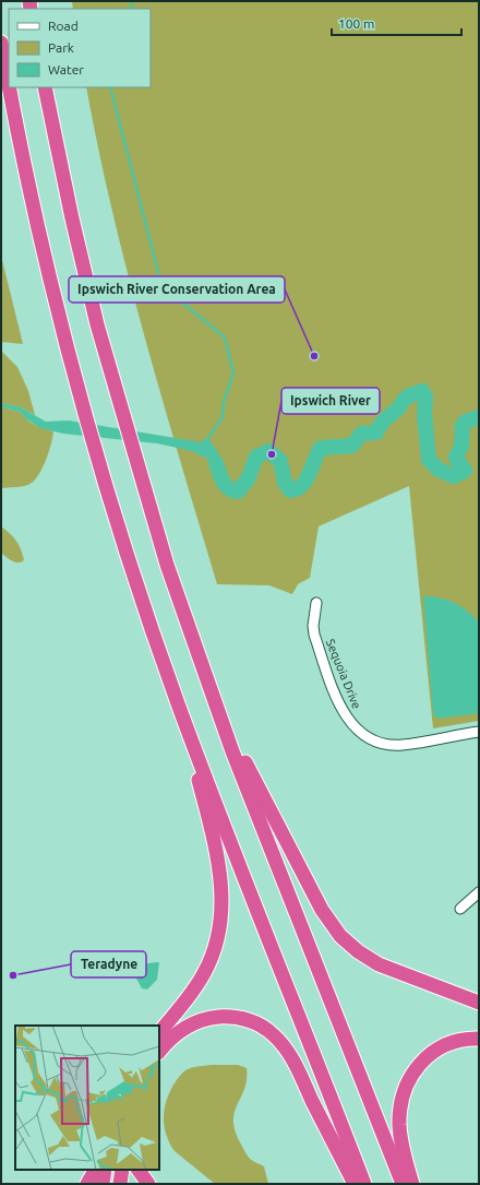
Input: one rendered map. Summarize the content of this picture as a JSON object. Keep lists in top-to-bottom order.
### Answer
{
  "streets": {
    "street": ["Sequoia Drive"]
  },
  "places": ["Ipswich River Conservation Area", "Ipswich River", "Teradyne"],
  "legend": ["Road", "Park", "Water"],
  "scale_bar": "100 m"
}
